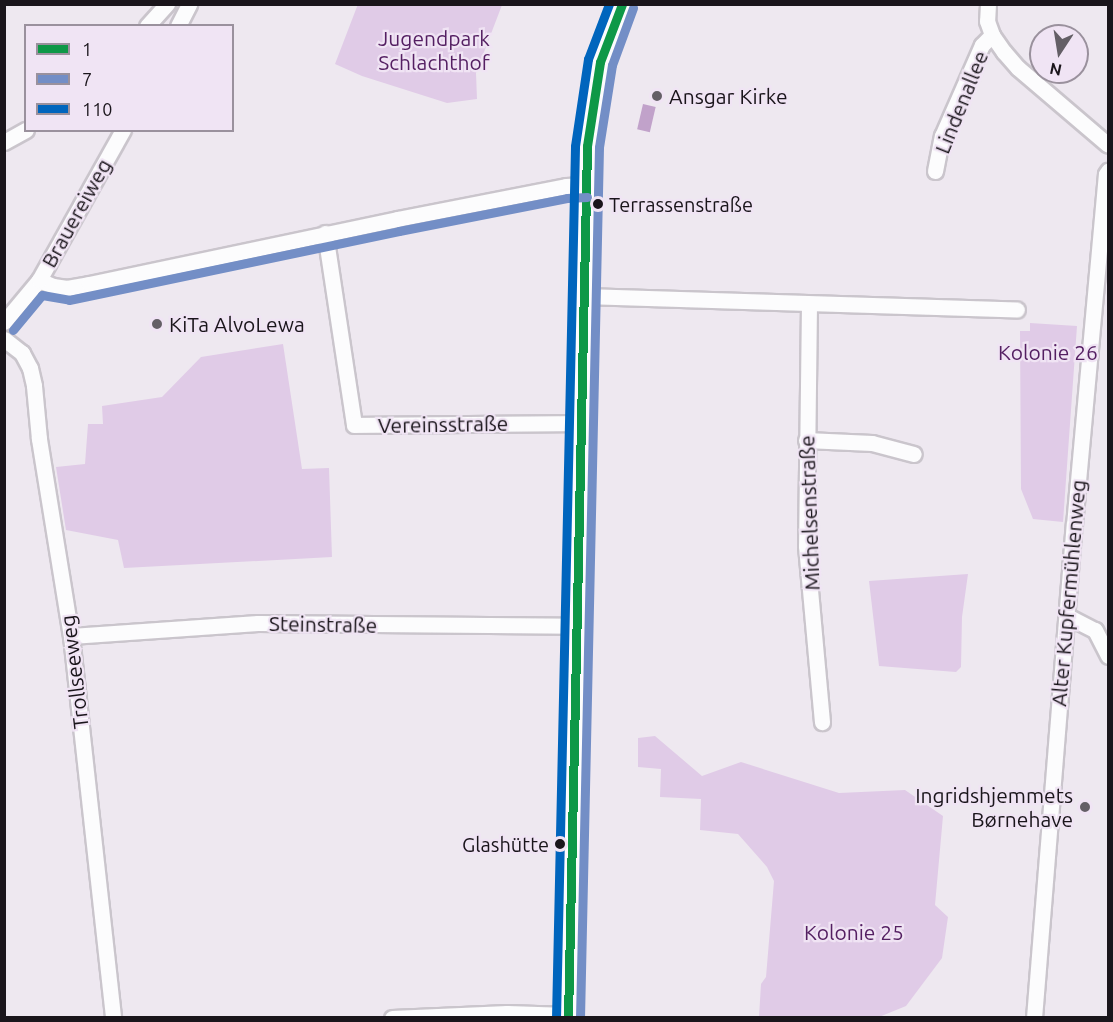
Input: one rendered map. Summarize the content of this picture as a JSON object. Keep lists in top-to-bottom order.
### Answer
{
  "streets": {
    "street": [
      "Lindenallee",
      "Brauereiweg",
      "Vereinsstraße",
      "Michelsenstraße",
      "Alter Kupfermühlenweg",
      "Steinstraße",
      "Trollseeweg"
    ]
  },
  "crossings": [
    ["Steinstraße", "Trollseeweg"]
  ],
  "parks": ["Jugendpark Schlachthof", "Kolonie 26", "Kolonie 25"],
  "places": [
    "Ansgar Kirke",
    "Terrassenstraße",
    "KiTa AlvoLewa",
    "Ingridshjemmets Børnehave",
    "Glashütte"
  ],
  "lines": ["transit line 1", "transit line 110", "transit line 7"],
  "legend": ["1", "7", "110"],
  "north": "bottom"
}
